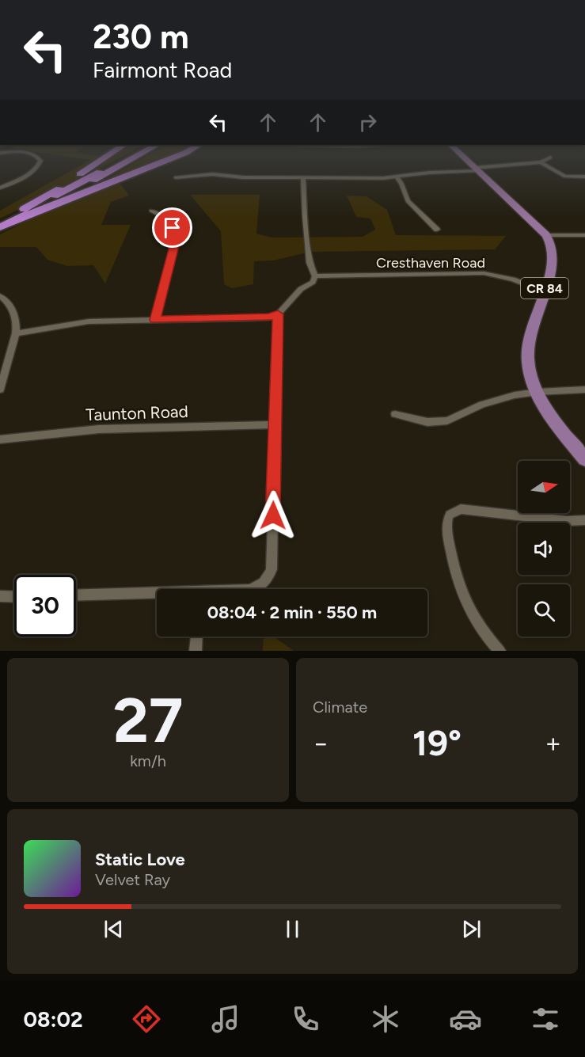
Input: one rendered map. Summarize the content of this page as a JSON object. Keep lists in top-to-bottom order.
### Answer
{
  "streets": {
    "main road": ["CR 84"],
    "street": ["Cresthaven Road", "Taunton Road"]
  },
  "crossings": [
    ["Cresthaven Road", "CR 84"]
  ],
  "north": "right",
  "page": {
    "turn": ["230 m", "Fairmont Road"],
    "limit": "30",
    "trip": "08:04 · 2 min · 550 m",
    "tile": [
      ["27", "km/h"],
      "Climate"
    ],
    "heat": ["−", "19°", "+"],
    "song": ["Static Love", "Velvet Ray"],
    "tabs": "08:02"
  }
}
